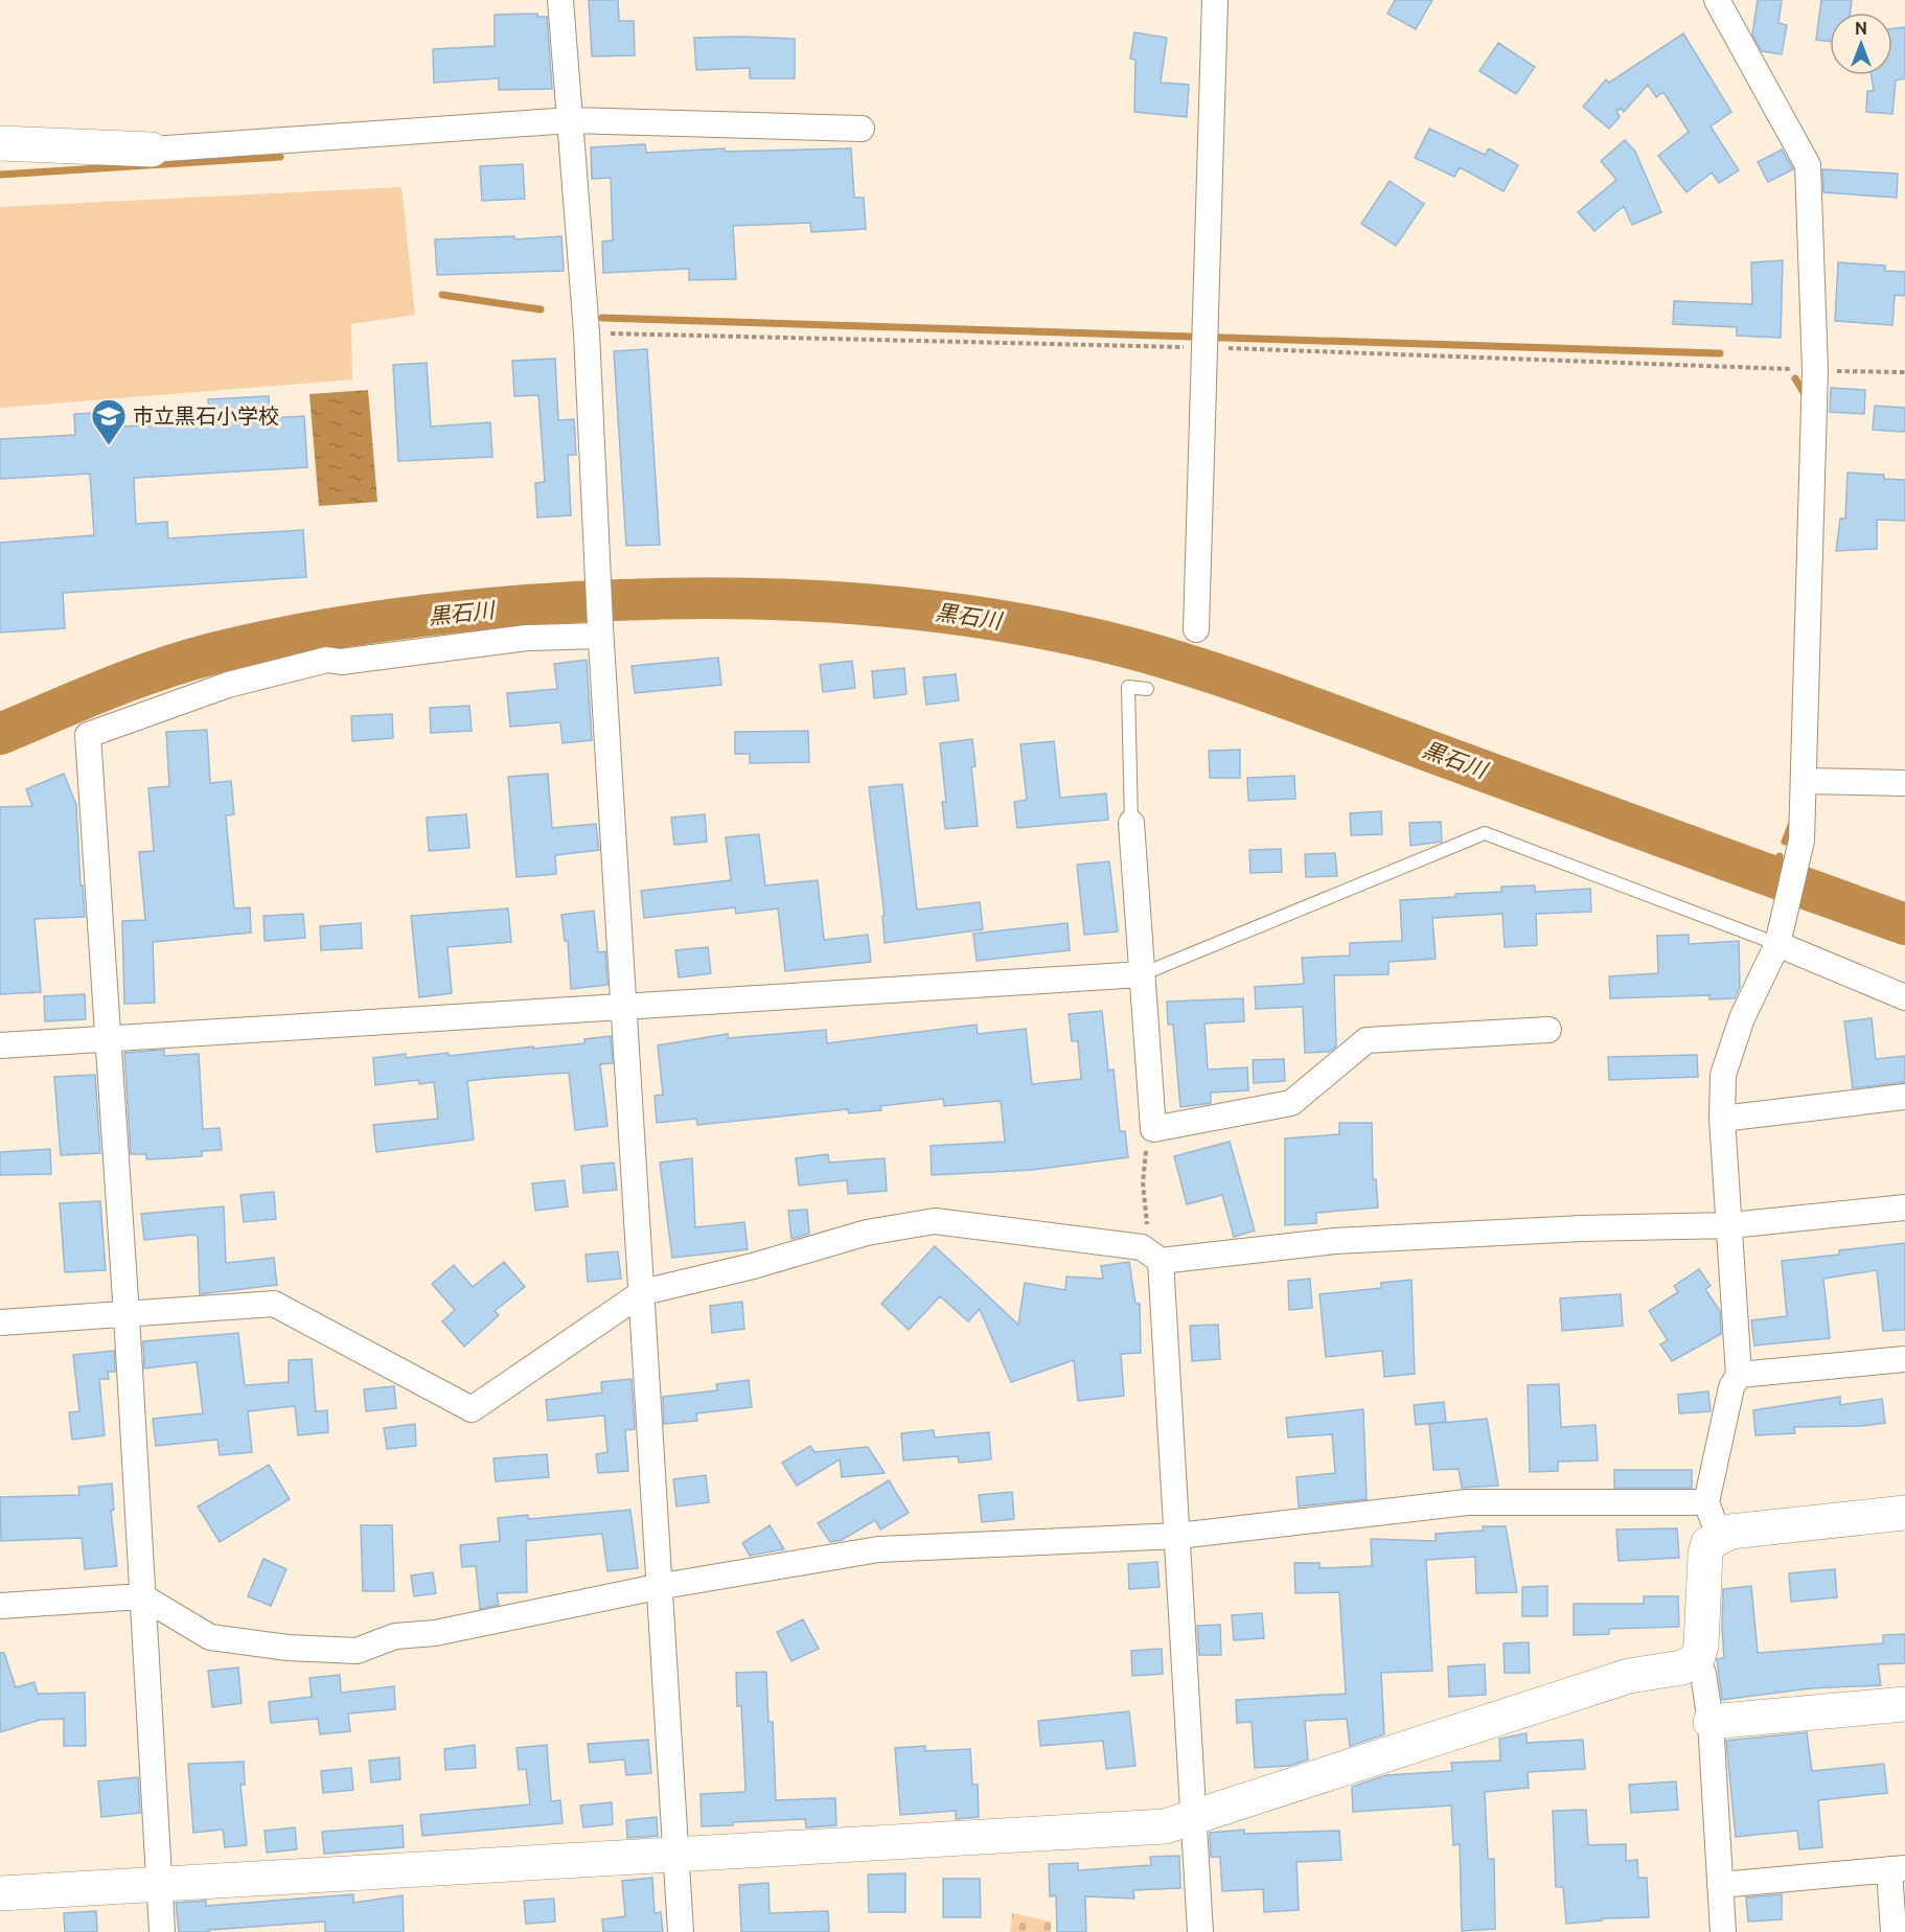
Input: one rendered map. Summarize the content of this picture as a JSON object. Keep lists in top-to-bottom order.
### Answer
{
  "water": ["黒石川"],
  "places": {
    "school or university": ["市立黒石小学校"]
  },
  "north": "top"
}
